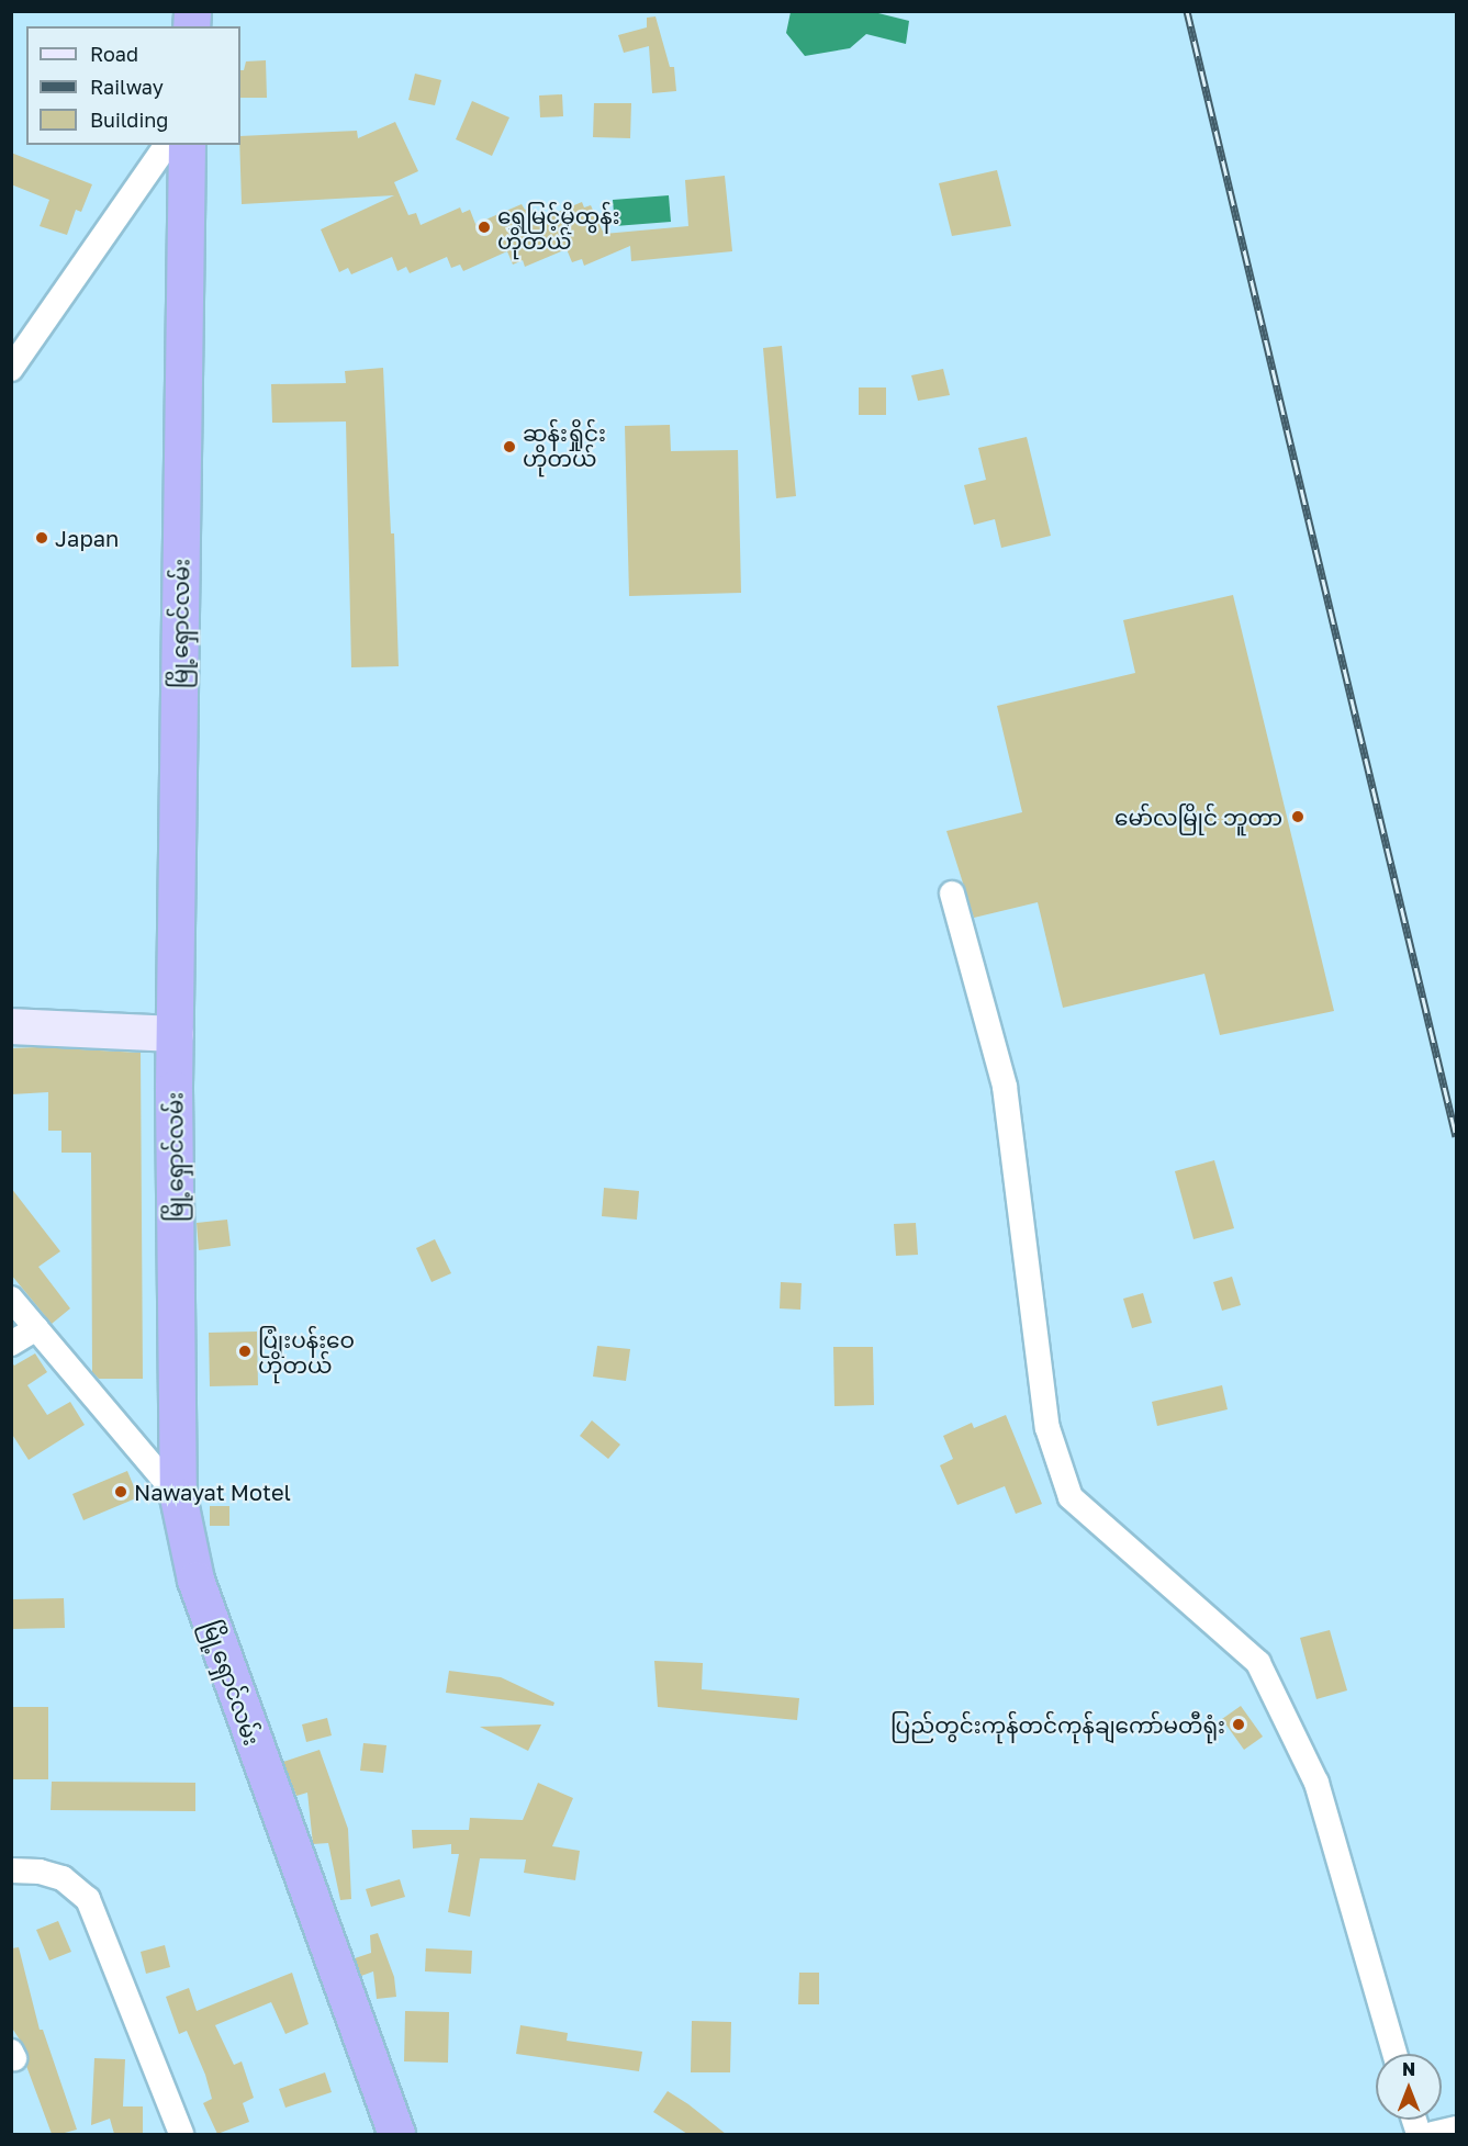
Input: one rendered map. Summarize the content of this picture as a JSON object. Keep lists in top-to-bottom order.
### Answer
{
  "streets": {
    "highway": ["မြို့ရှောင်လမ်း"]
  },
  "places": [
    "ရွှေမြင့်မိုထွန်း ဟိုတယ်",
    "ဆန်းရှိုင်း ဟိုတယ်",
    "Japan",
    "မော်လမြိုင် ဘူတာ",
    "ပြုံးပန်းဝေ ဟိုတယ်",
    "Nawayat Motel",
    "ပြည်တွင်းကုန်တင်ကုန်ချကော်မတီရုံး"
  ],
  "legend": ["Road", "Railway", "Building"],
  "north": "top"
}
